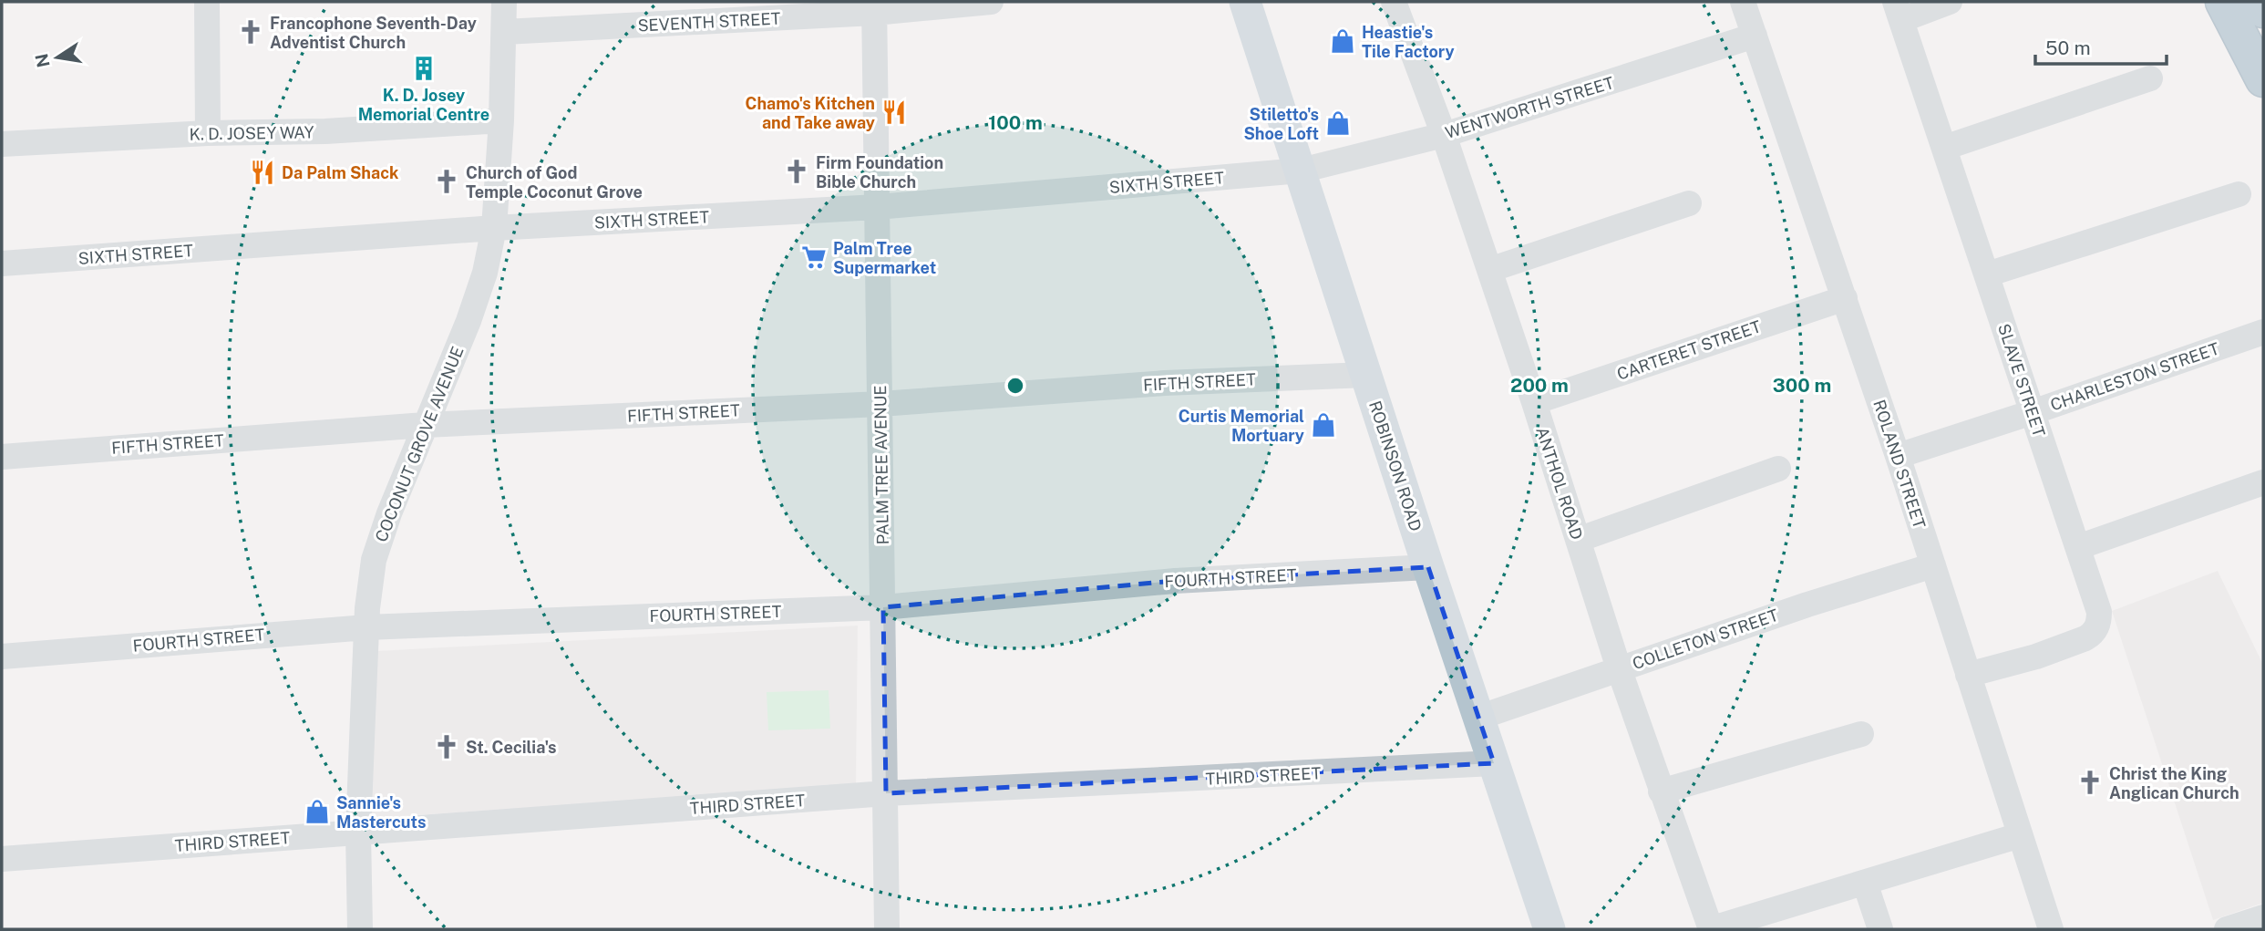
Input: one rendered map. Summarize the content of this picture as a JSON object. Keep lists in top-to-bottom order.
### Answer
{
  "streets": {
    "main road": ["ROBINSON ROAD"],
    "street": [
      "SEVENTH STREET",
      "WENTWORTH STREET",
      "K. D. JOSEY WAY",
      "SIXTH STREET",
      "CARTERET STREET",
      "CHARLESTON STREET",
      "SLAVE STREET",
      "FIFTH STREET",
      "COCONUT GROVE AVENUE",
      "ROLAND STREET",
      "PALM TREE AVENUE",
      "ANTHOL ROAD",
      "FOURTH STREET",
      "COLLETON STREET",
      "THIRD STREET"
    ]
  },
  "crossings": [
    ["SEVENTH STREET", "COCONUT GROVE AVENUE"],
    ["SEVENTH STREET", "PALM TREE AVENUE"],
    ["WENTWORTH STREET", "SIXTH STREET"],
    ["WENTWORTH STREET", "ROLAND STREET"],
    ["WENTWORTH STREET", "ROBINSON ROAD"],
    ["WENTWORTH STREET", "ANTHOL ROAD"],
    ["K. D. JOSEY WAY", "COCONUT GROVE AVENUE"],
    ["SIXTH STREET", "COCONUT GROVE AVENUE"],
    ["SIXTH STREET", "PALM TREE AVENUE"],
    ["SIXTH STREET", "ROBINSON ROAD"],
    ["CARTERET STREET", "ROLAND STREET"],
    ["CARTERET STREET", "ANTHOL ROAD"],
    ["CHARLESTON STREET", "SLAVE STREET"],
    ["CHARLESTON STREET", "ROLAND STREET"],
    ["SLAVE STREET", "ROLAND STREET"],
    ["FIFTH STREET", "COCONUT GROVE AVENUE"],
    ["FIFTH STREET", "PALM TREE AVENUE"],
    ["FIFTH STREET", "ROBINSON ROAD"],
    ["COCONUT GROVE AVENUE", "FOURTH STREET"],
    ["COCONUT GROVE AVENUE", "THIRD STREET"],
    ["ROLAND STREET", "COLLETON STREET"],
    ["PALM TREE AVENUE", "FOURTH STREET"],
    ["PALM TREE AVENUE", "THIRD STREET"],
    ["ROBINSON ROAD", "FOURTH STREET"],
    ["ROBINSON ROAD", "COLLETON STREET"],
    ["ROBINSON ROAD", "THIRD STREET"],
    ["ANTHOL ROAD", "COLLETON STREET"]
  ],
  "places": {
    "church": [
      "Francophone Seventh-Day Adventist Church",
      "Firm Foundation Bible Church",
      "Church of God Temple Coconut Grove",
      "St. Cecilia's",
      "Christ the King Anglican Church"
    ],
    "shop": [
      "Heastie's Tile Factory",
      "Stiletto's Shoe Loft",
      "Curtis Memorial Mortuary",
      "Sannie's Mastercuts"
    ],
    "building": ["K. D. Josey Memorial Centre"],
    "restaurant": ["Chamo's Kitchen and Take away", "Da Palm Shack"],
    "supermarket": ["Palm Tree Supermarket"]
  },
  "scale_bar": "50 m",
  "north": "left",
  "rings": ["100 m", "200 m", "300 m"]
}
